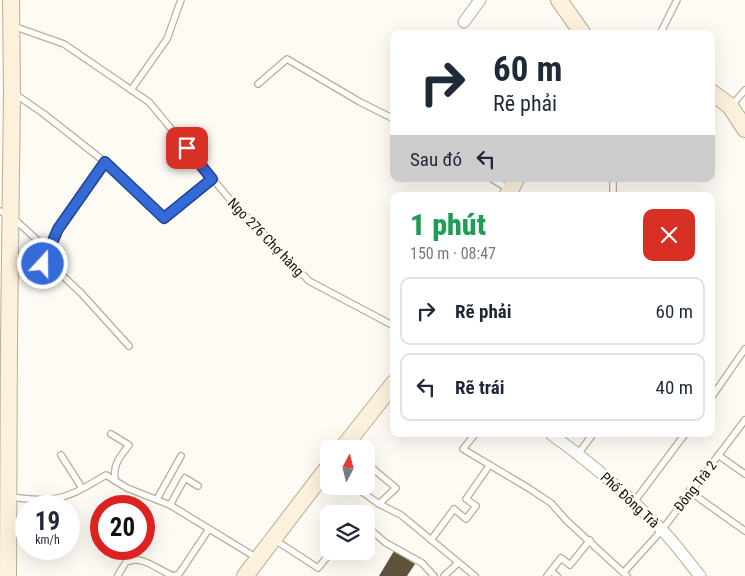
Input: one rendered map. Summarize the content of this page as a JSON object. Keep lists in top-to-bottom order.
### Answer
{
  "streets": {
    "street": ["Phố Đông Trà"],
    "lane": ["Ngo 276 Chợ hàng", "Đông Trà 2"]
  },
  "crossings": [
    ["Đông Trà 2", "Phố Đông Trà"]
  ],
  "north": "top",
  "page": {
    "turn": ["60 m", "Rẽ phải"],
    "then": "Sau đó",
    "heading": ["1 phút", "150 m · 08:47"],
    "list": [
      {
        "name": "Rẽ phải",
        "value": "60 m"
      },
      {
        "name": "Rẽ trái",
        "value": "40 m"
      }
    ],
    "speed": "19 km/h",
    "limit": "20"
  }
}
